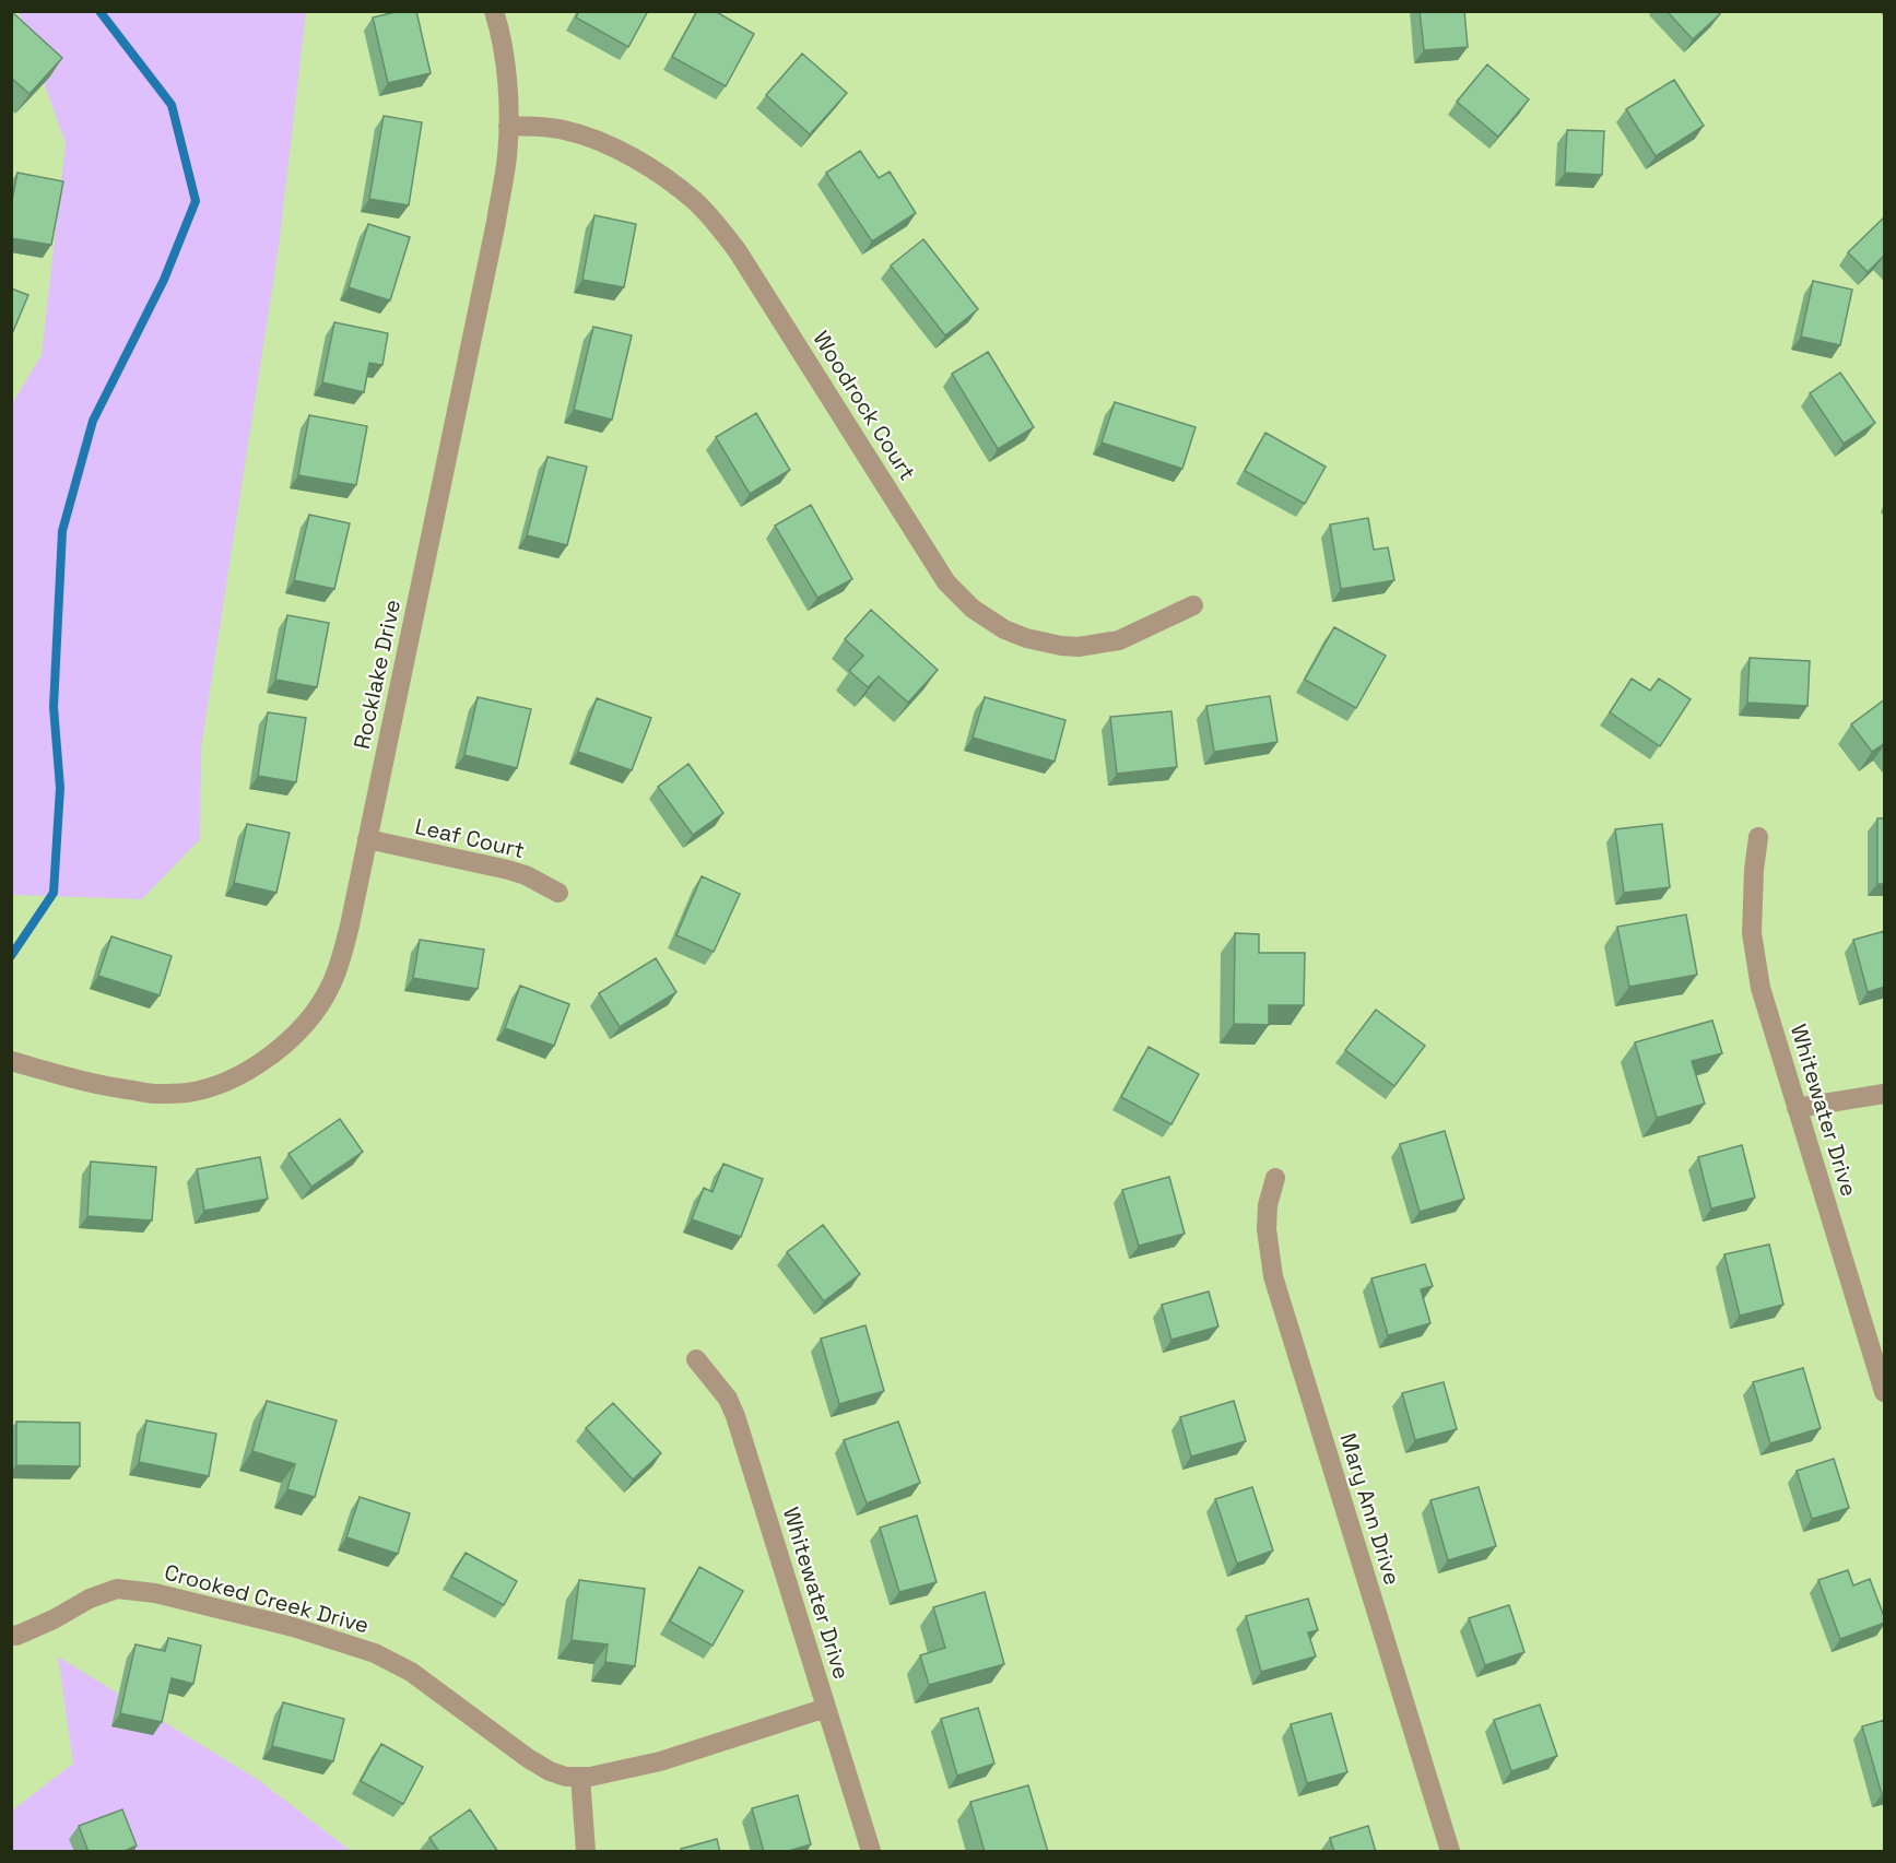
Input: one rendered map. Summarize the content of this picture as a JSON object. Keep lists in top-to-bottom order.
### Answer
{
  "streets": {
    "street": [
      "Woodrock Court",
      "Rocklake Drive",
      "Leaf Court",
      "Whitewater Drive",
      "Mary Ann Drive",
      "Crooked Creek Drive"
    ]
  },
  "crossings": [
    ["Woodrock Court", "Rocklake Drive"],
    ["Rocklake Drive", "Leaf Court"],
    ["Whitewater Drive", "Crooked Creek Drive"]
  ]
}
